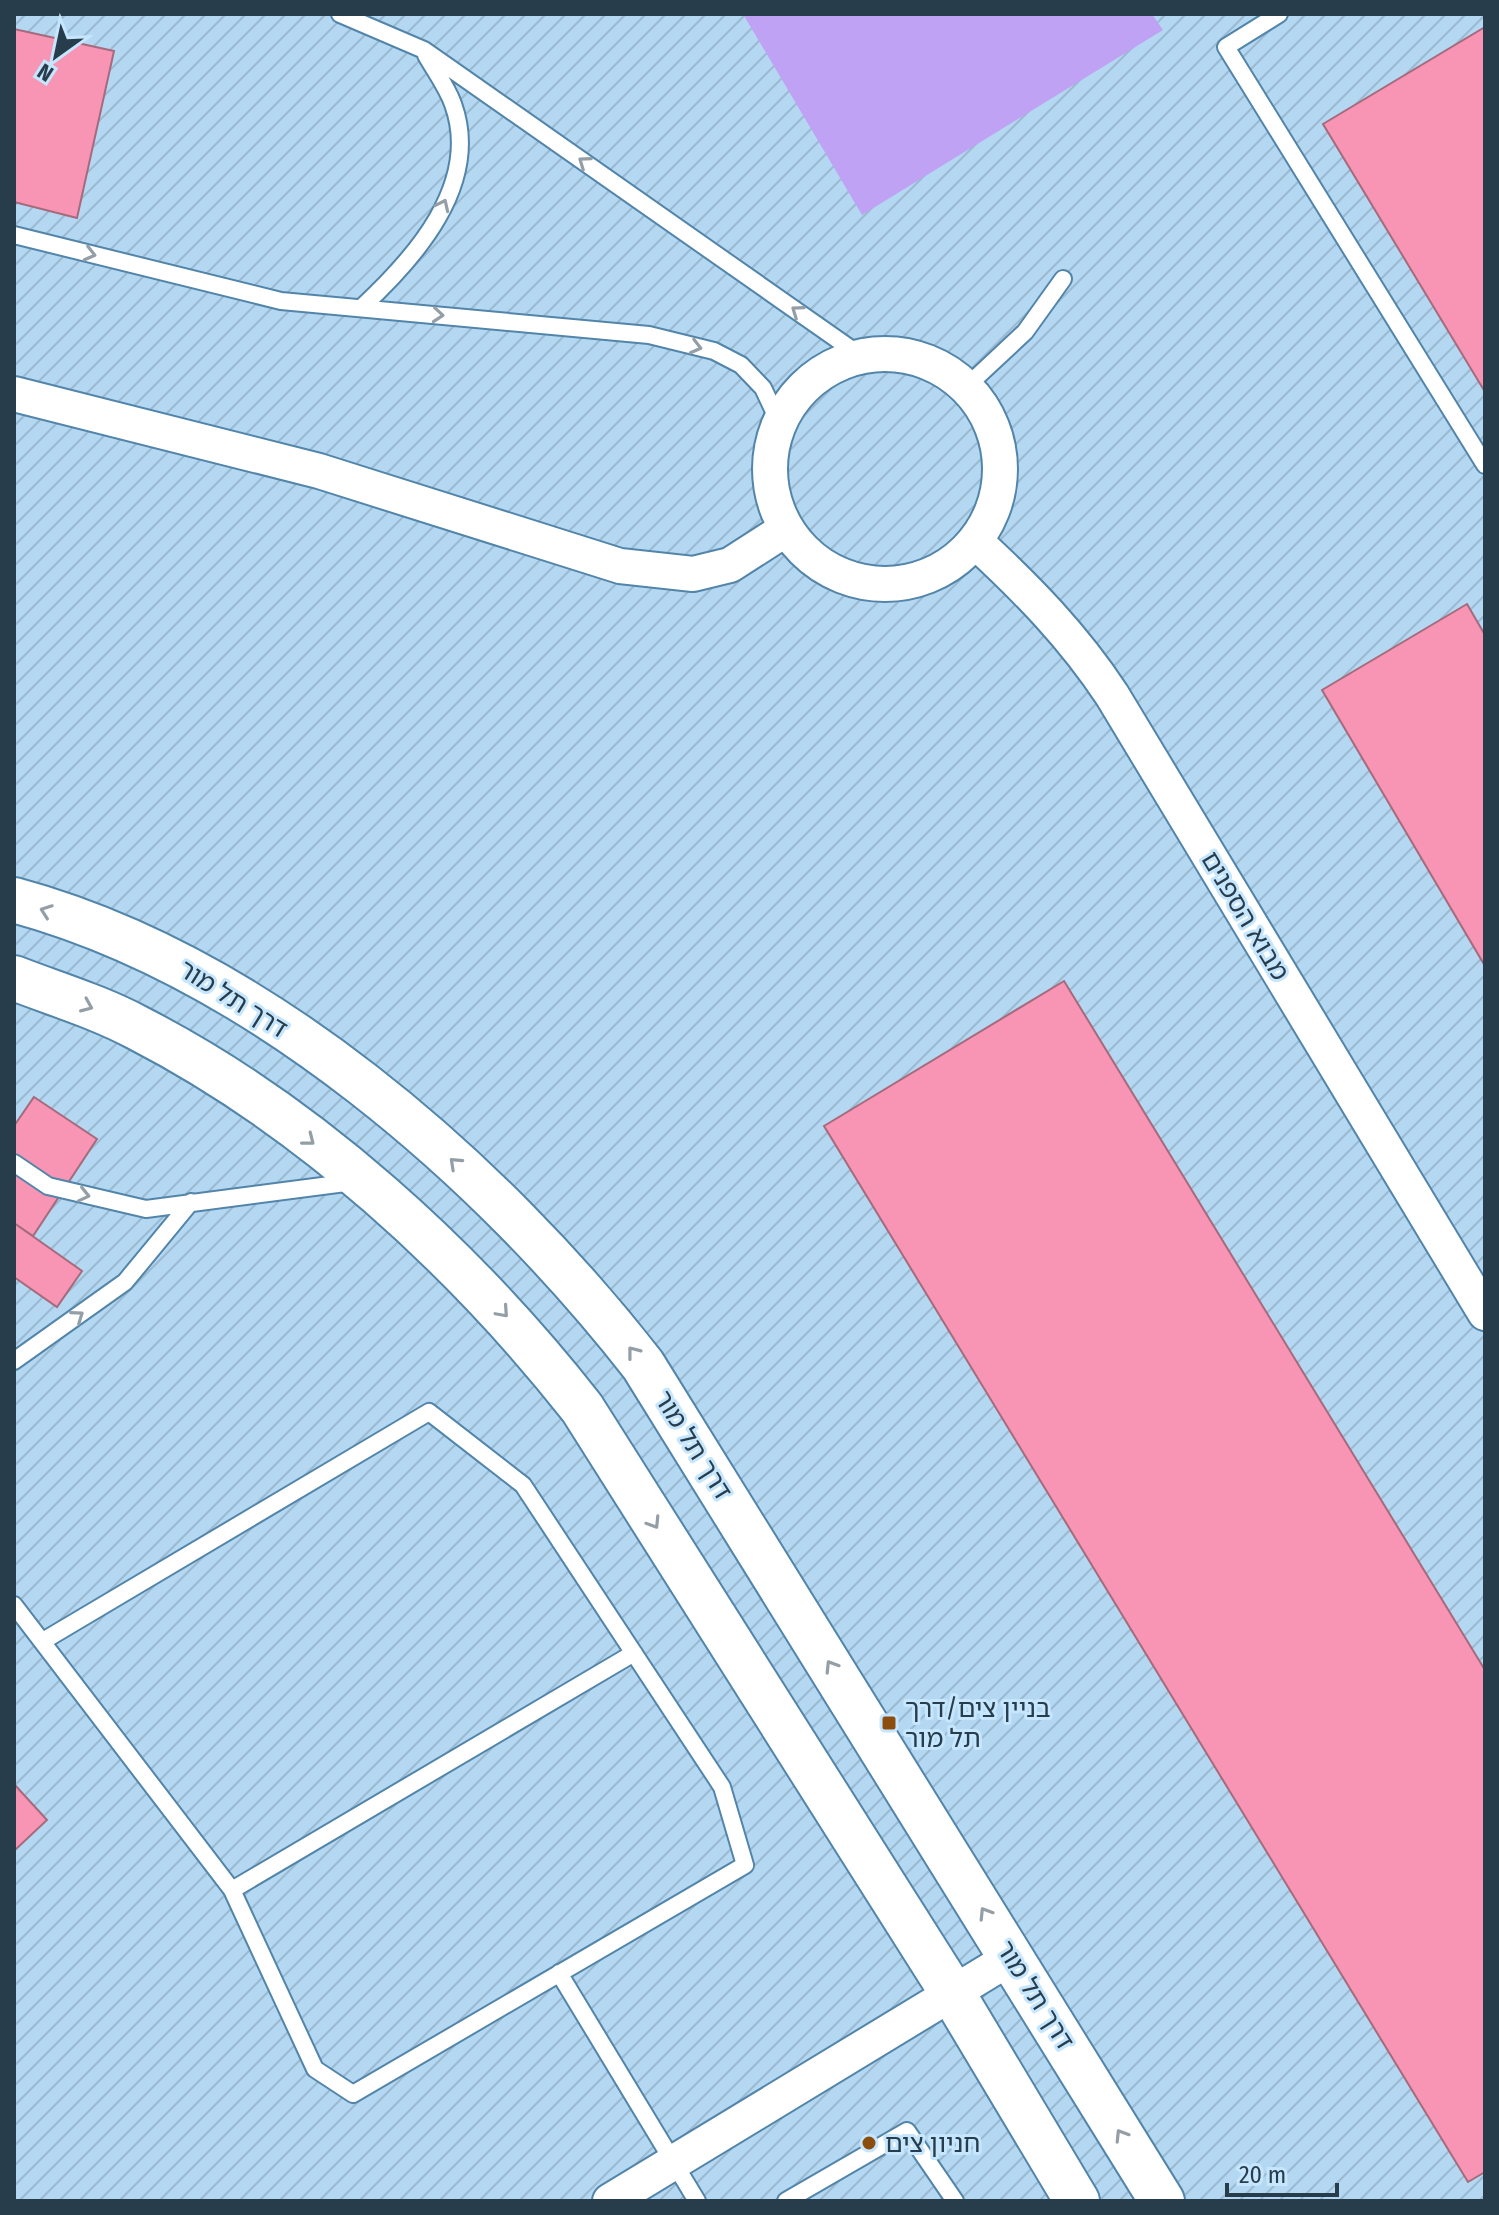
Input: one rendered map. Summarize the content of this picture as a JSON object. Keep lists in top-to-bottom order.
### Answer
{
  "streets": {
    "street": ["מבוא הספנים", "דרך תל מור"]
  },
  "places": {
    "transit": ["בניין צים/דרך תל מור"],
    "other": ["חניון צים"]
  },
  "scale_bar": "20 m",
  "north": "bottom left"
}
